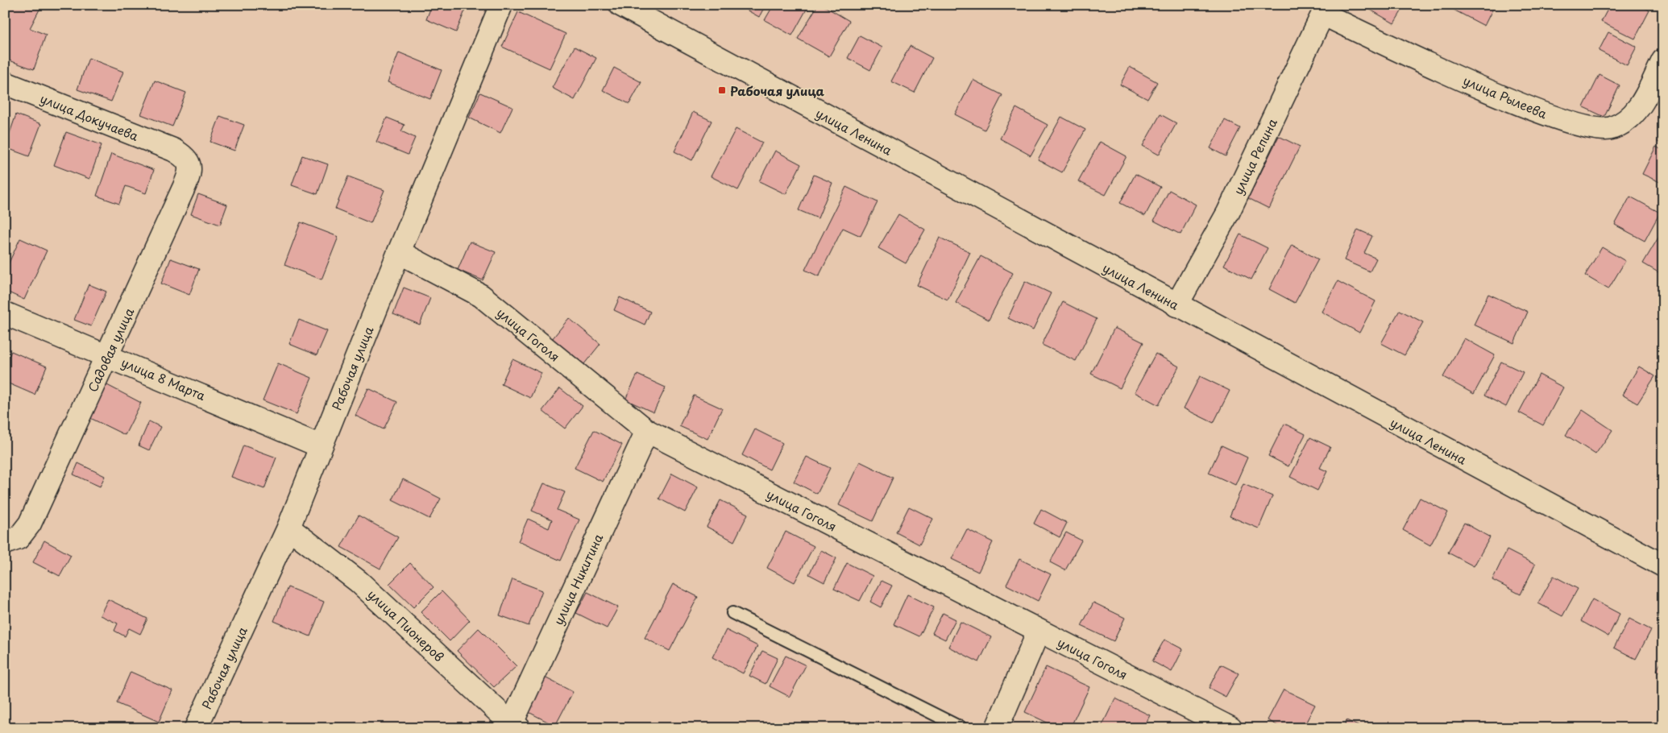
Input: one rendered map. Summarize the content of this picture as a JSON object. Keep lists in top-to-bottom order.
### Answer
{
  "streets": {
    "street": [
      "улица Рылеева",
      "улица Докучаева",
      "улица Ленина",
      "улица Репина",
      "улица Гоголя",
      "Садовая улица",
      "Рабочая улица",
      "улица 8 Марта",
      "улица Никитина",
      "улица Пионеров"
    ]
  },
  "crossings": [
    ["улица Рылеева", "улица Репина"],
    ["улица Докучаева", "Садовая улица"],
    ["улица Ленина", "улица Репина"],
    ["улица Гоголя", "Рабочая улица"],
    ["улица Гоголя", "улица Никитина"],
    ["Садовая улица", "улица 8 Марта"],
    ["Рабочая улица", "улица 8 Марта"],
    ["Рабочая улица", "улица Пионеров"],
    ["улица Никитина", "улица Пионеров"]
  ],
  "places": {
    "transit": ["Рабочая улица"]
  }
}
